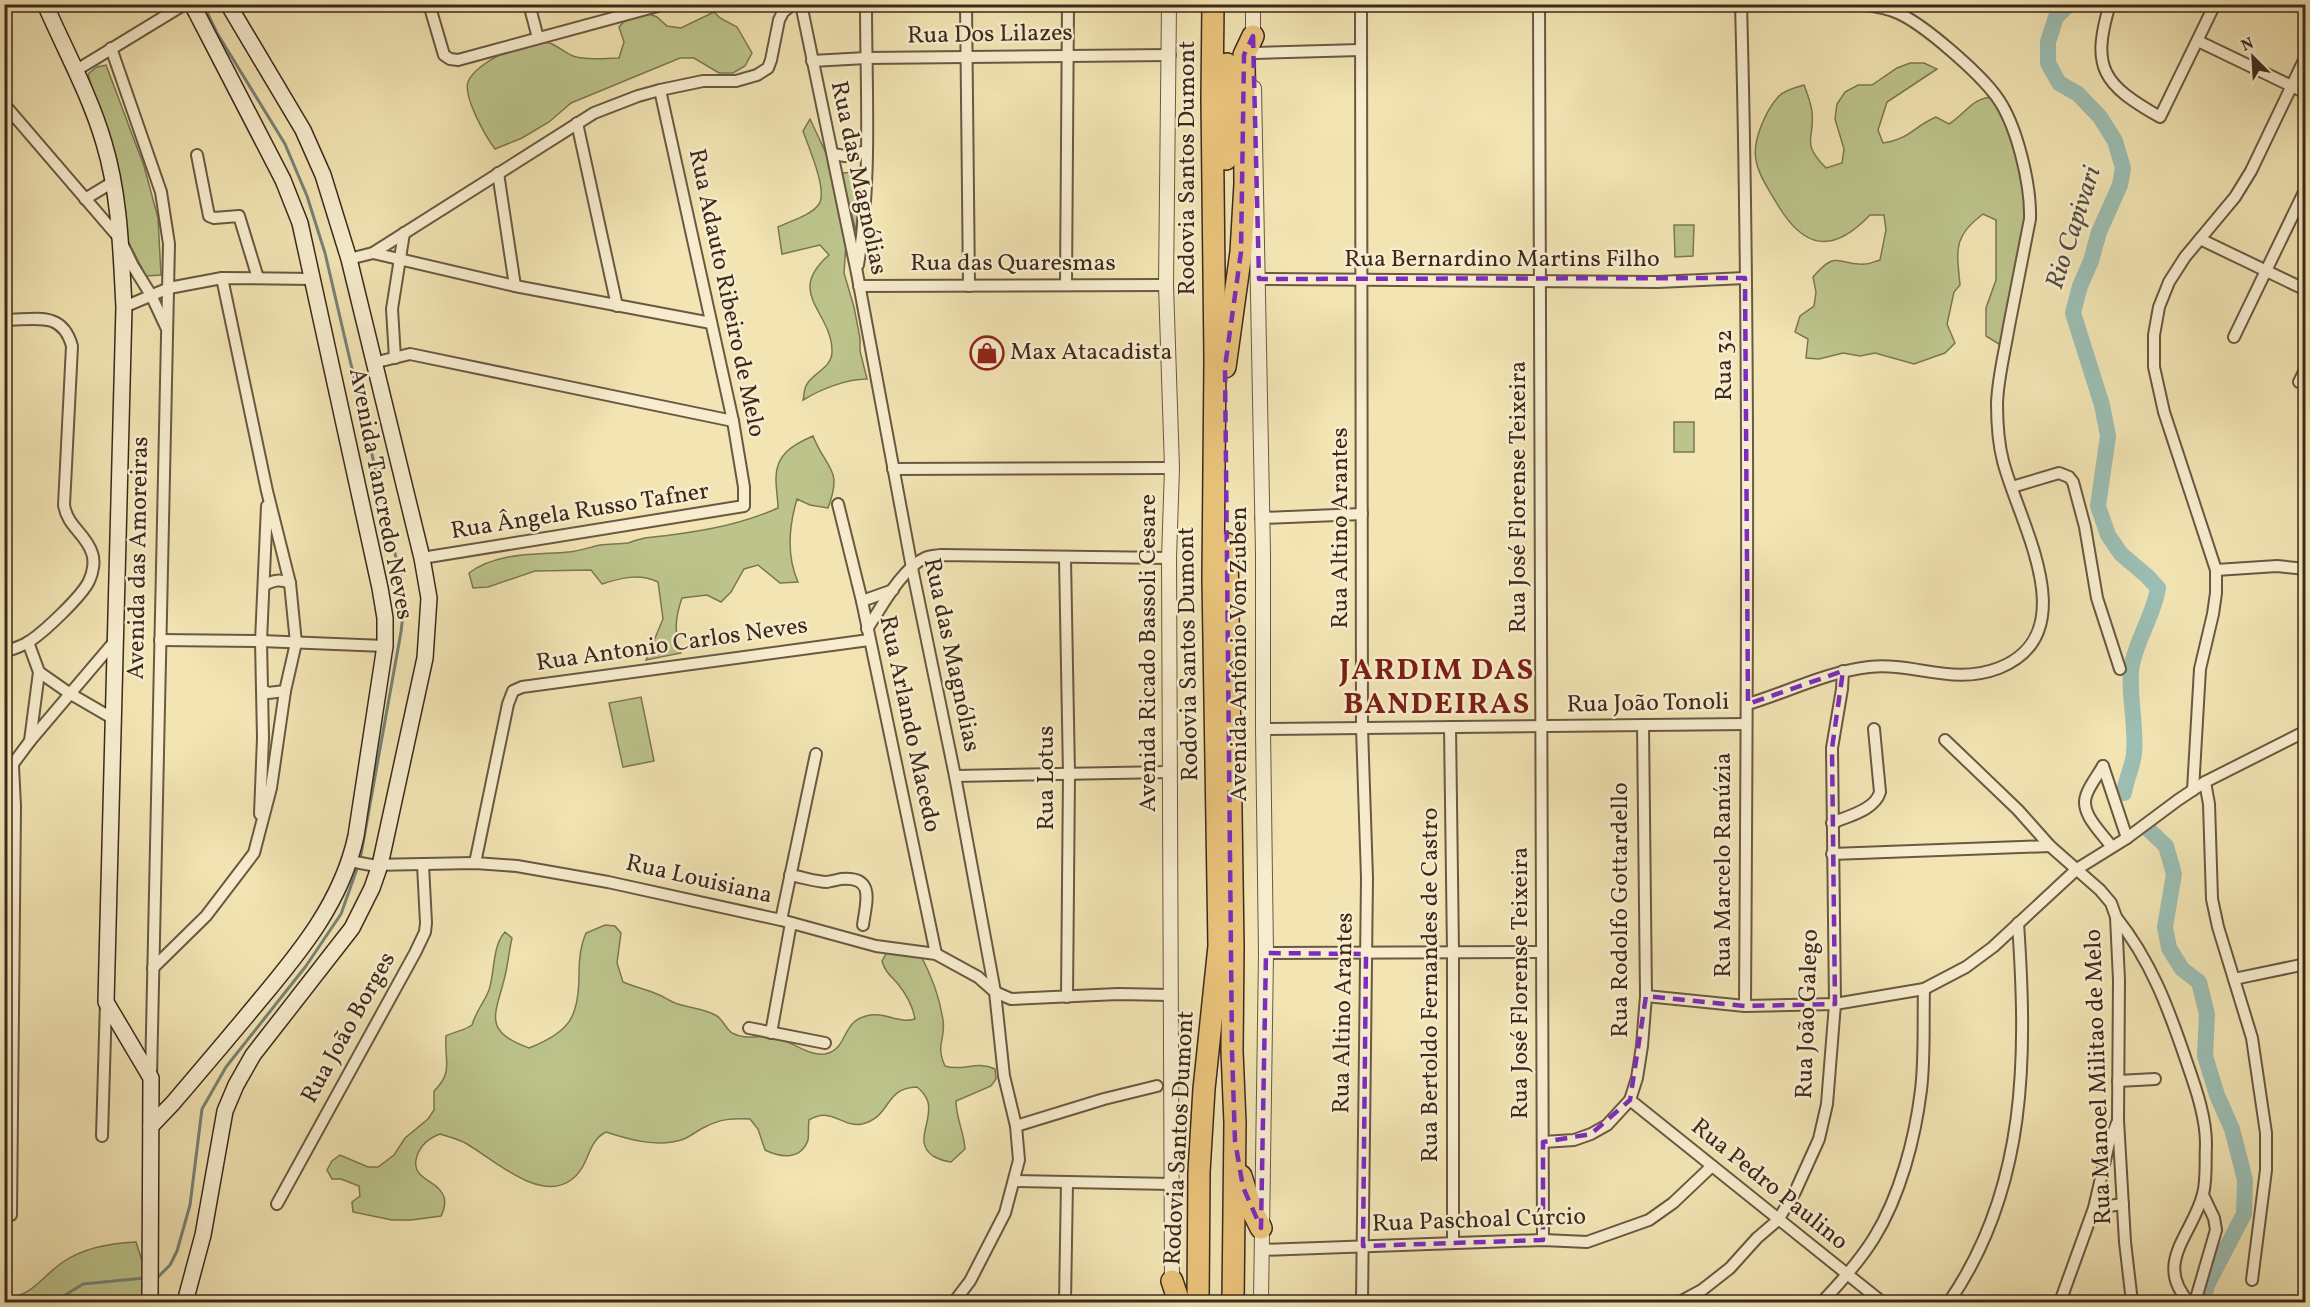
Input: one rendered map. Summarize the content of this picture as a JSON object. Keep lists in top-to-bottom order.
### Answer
{
  "streets": {
    "highway": ["Rodovia Santos Dumont"],
    "main road": ["Avenida Tancredo Neves", "Avenida das Amoreiras"],
    "street": [
      "Rua Dos Lilazes",
      "Rua das Magnólias",
      "Rua Bernardino Martins Filho",
      "Rua das Quaresmas",
      "Rua Adauto Ribeiro de Melo",
      "Rua 32",
      "Rua José Florense Teixeira",
      "Rua Ângela Russo Tafner",
      "Rua Altino Arantes",
      "Rua Antonio Carlos Neves",
      "Avenida Ricado Bassoli Cesare",
      "Avenida Antônio Von Zuben",
      "Rua João Tonoli",
      "Rua Arlando Macedo",
      "Rua Lotus",
      "Rua Marcelo Ranúzia",
      "Rua Louisiana",
      "Rua Rodolfo Gottardello",
      "Rua Bertoldo Fernandes de Castro",
      "Rua João Galego",
      "Rua João Borges",
      "Rua Manoel Militao de Melo",
      "Rua Pedro Paulino",
      "Rua Paschoal Cúrcio"
    ]
  },
  "crossings": [
    ["Rua Dos Lilazes", "Rua das Magnólias"],
    ["Rua Dos Lilazes", "Avenida Ricado Bassoli Cesare"],
    ["Rua das Magnólias", "Rua das Quaresmas"],
    ["Rua das Magnólias", "Rua Louisiana"],
    ["Rua Bernardino Martins Filho", "Rua 32"],
    ["Rua Bernardino Martins Filho", "Rua José Florense Teixeira"],
    ["Rua Bernardino Martins Filho", "Rua Altino Arantes"],
    ["Rua Bernardino Martins Filho", "Avenida Antônio Von Zuben"],
    ["Rua das Quaresmas", "Avenida Ricado Bassoli Cesare"],
    ["Rua Adauto Ribeiro de Melo", "Rua Ângela Russo Tafner"],
    ["Rua 32", "Rua João Tonoli"],
    ["Rua 32", "Rua Marcelo Ranúzia"],
    ["Avenida Tancredo Neves", "Avenida das Amoreiras"],
    ["Avenida Tancredo Neves", "Rua Louisiana"],
    ["Rua José Florense Teixeira", "Rua João Tonoli"],
    ["Rua José Florense Teixeira", "Rua Paschoal Cúrcio"],
    ["Rua Altino Arantes", "Rua João Tonoli"],
    ["Rua Altino Arantes", "Rua Paschoal Cúrcio"],
    ["Rua Antonio Carlos Neves", "Rua Arlando Macedo"],
    ["Rua Antonio Carlos Neves", "Rua Louisiana"],
    ["Avenida Antônio Von Zuben", "Rua João Tonoli"],
    ["Avenida Antônio Von Zuben", "Rua Paschoal Cúrcio"],
    ["Rua João Tonoli", "Rua Marcelo Ranúzia"],
    ["Rua João Tonoli", "Rua Rodolfo Gottardello"],
    ["Rua João Tonoli", "Rua Bertoldo Fernandes de Castro"],
    ["Rua Arlando Macedo", "Rua Louisiana"],
    ["Rua Louisiana", "Rua João Borges"],
    ["Rua Rodolfo Gottardello", "Rua Pedro Paulino"],
    ["Rua Bertoldo Fernandes de Castro", "Rua Paschoal Cúrcio"],
    ["Rua João Galego", "Rua Pedro Paulino"],
    ["Rua Pedro Paulino", "Rua Paschoal Cúrcio"]
  ],
  "districts": ["JARDIM DAS BANDEIRAS"],
  "water": ["Rio Capivari"],
  "places": {
    "shop": ["Max Atacadista"]
  },
  "north": "top left"
}
